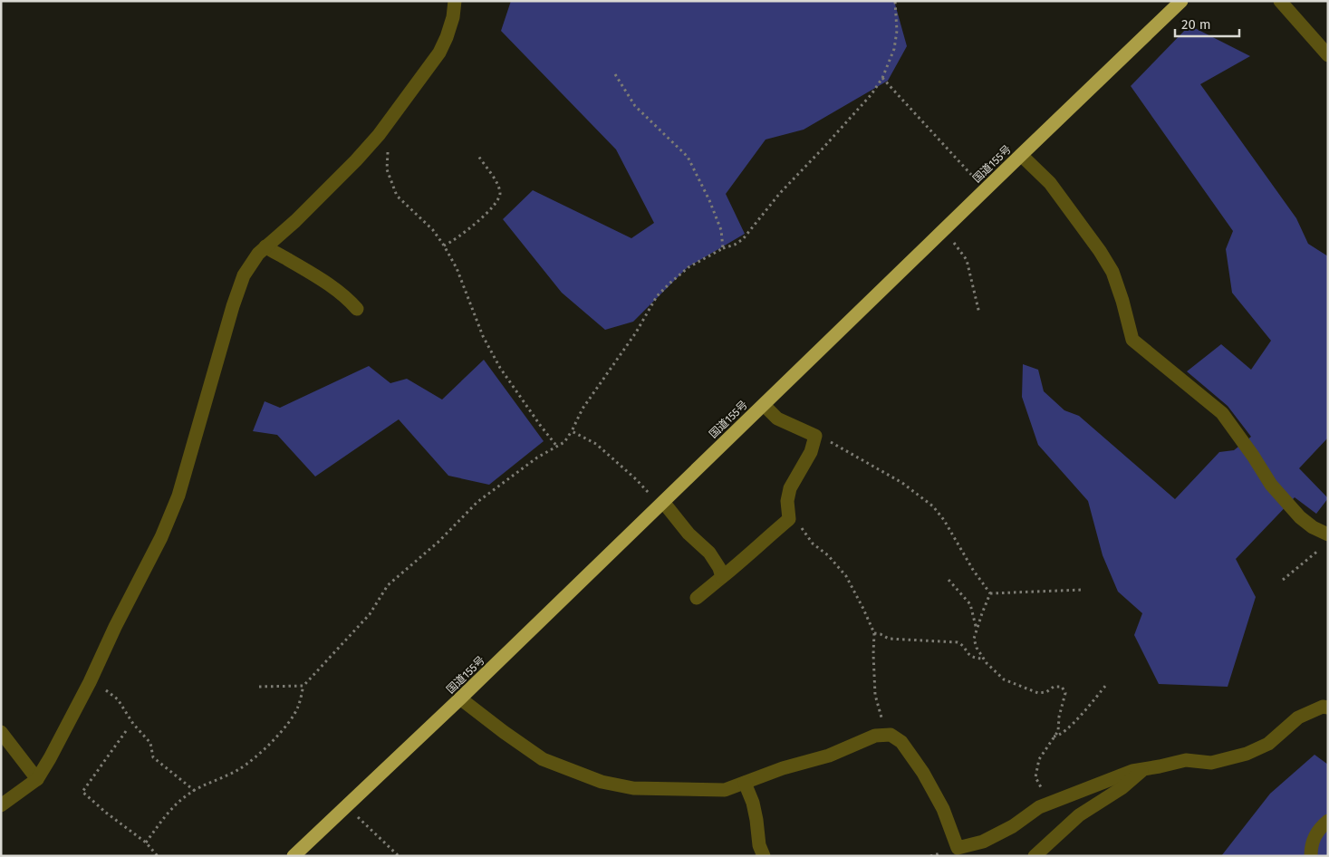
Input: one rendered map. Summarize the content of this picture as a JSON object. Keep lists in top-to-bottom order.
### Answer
{
  "streets": {
    "highway": ["国道155号"]
  },
  "scale_bar": "20 m"
}
